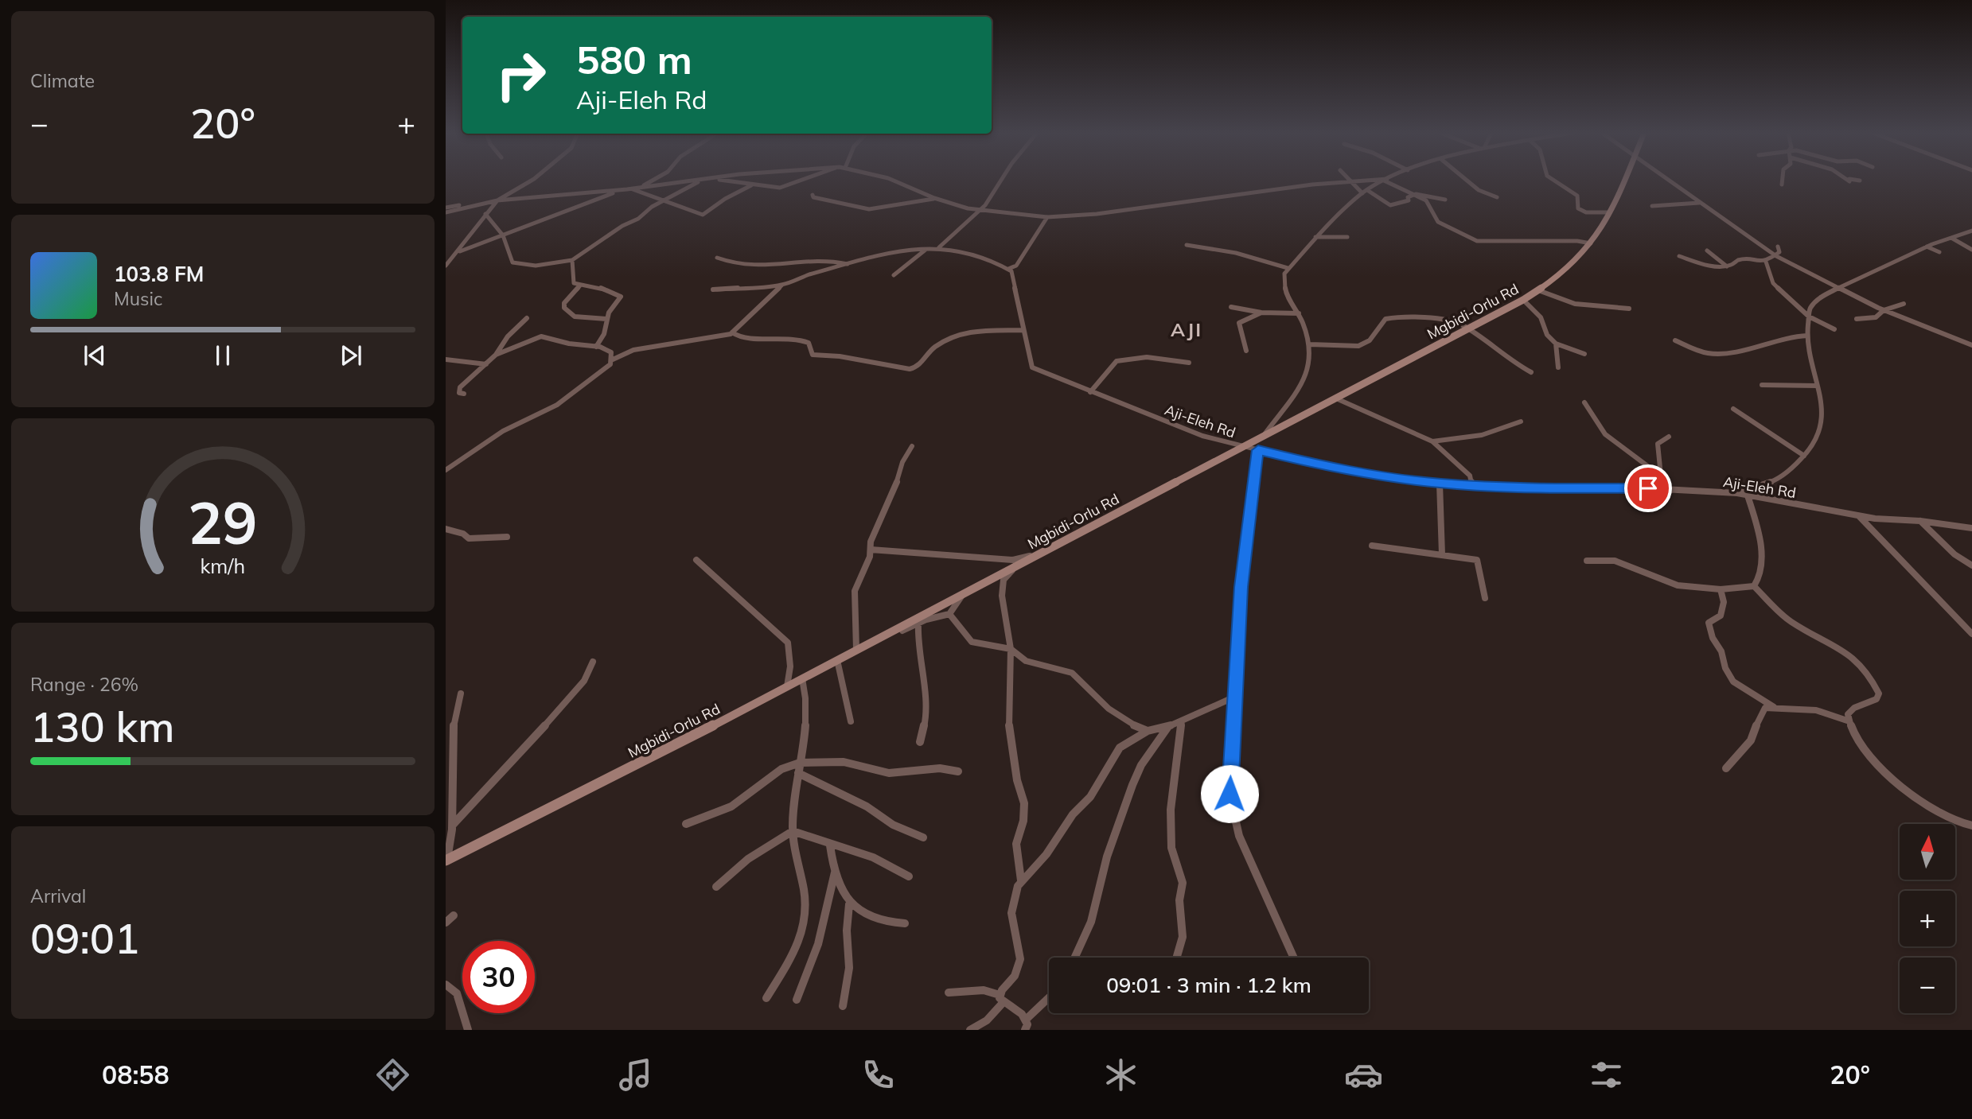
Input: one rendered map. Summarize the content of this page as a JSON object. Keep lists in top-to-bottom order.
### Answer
{
  "streets": {
    "main road": ["Mgbidi-Orlu Rd"],
    "street": ["Aji-Eleh Rd"]
  },
  "crossings": [
    ["Mgbidi-Orlu Rd", "Aji-Eleh Rd"]
  ],
  "districts": ["AJI"],
  "north": "top",
  "page": {
    "tile": [
      "Climate",
      ["Range · 26%", "130 km"],
      ["Arrival", "09:01"]
    ],
    "turn": ["580 m", "Aji-Eleh Rd"],
    "heat": ["−", "20°", "+"],
    "song": ["103.8 FM", "Music"],
    "map_buttons": ["+", "−"],
    "limit": "30",
    "trip": "09:01 · 3 min · 1.2 km",
    "tabs": ["08:58", "20°"],
    "gauge": ["29", "km/h"]
  }
}
